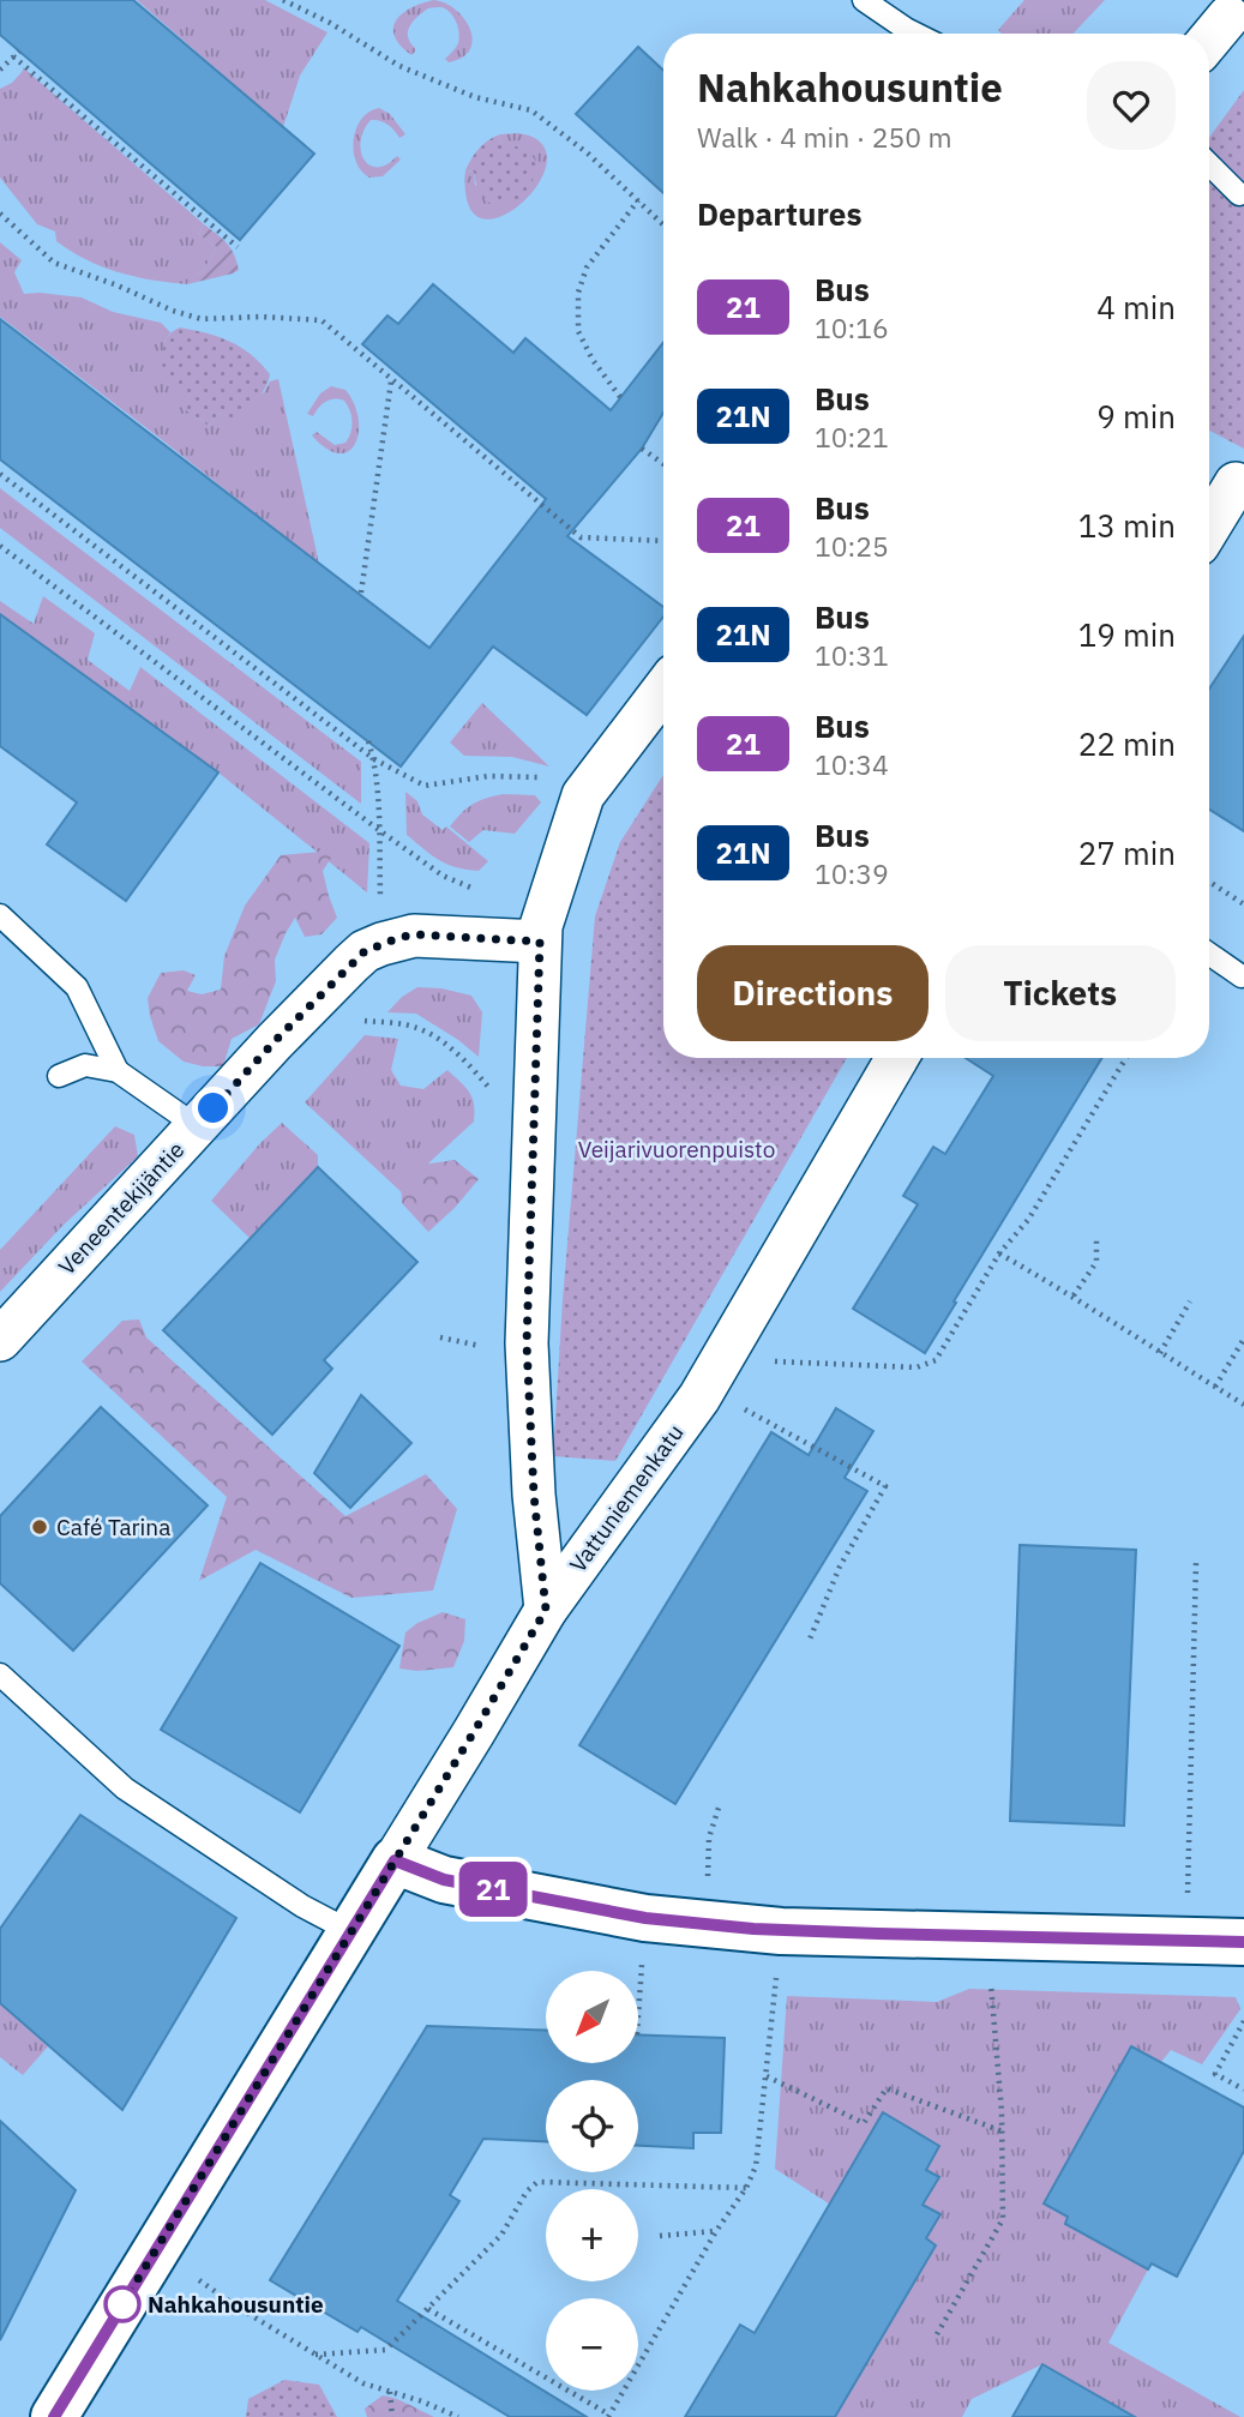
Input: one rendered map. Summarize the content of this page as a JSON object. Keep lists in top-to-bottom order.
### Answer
{
  "streets": {
    "street": ["Veneentekijäntie", "Vattuniemenkatu"]
  },
  "parks": ["Veijarivuorenpuisto"],
  "places": ["Café Tarina", "Nahkahousuntie"],
  "lines": ["bus line 21"],
  "north": "bottom left",
  "page": {
    "on_map": "21",
    "heading": [
      ["Nahkahousuntie", "Walk · 4 min · 250 m"],
      "Departures"
    ],
    "list": [
      {
        "mark": "21",
        "name": "Bus",
        "note": "10:16",
        "value": "4 min"
      },
      {
        "mark": "21N",
        "name": "Bus",
        "note": "10:21",
        "value": "9 min"
      },
      {
        "mark": "21",
        "name": "Bus",
        "note": "10:25",
        "value": "13 min"
      },
      {
        "mark": "21N",
        "name": "Bus",
        "note": "10:31",
        "value": "19 min"
      },
      {
        "mark": "21",
        "name": "Bus",
        "note": "10:34",
        "value": "22 min"
      },
      {
        "mark": "21N",
        "name": "Bus",
        "note": "10:39",
        "value": "27 min"
      }
    ],
    "buttons": ["Directions", "Tickets"],
    "map_buttons": ["+", "−"]
  }
}
